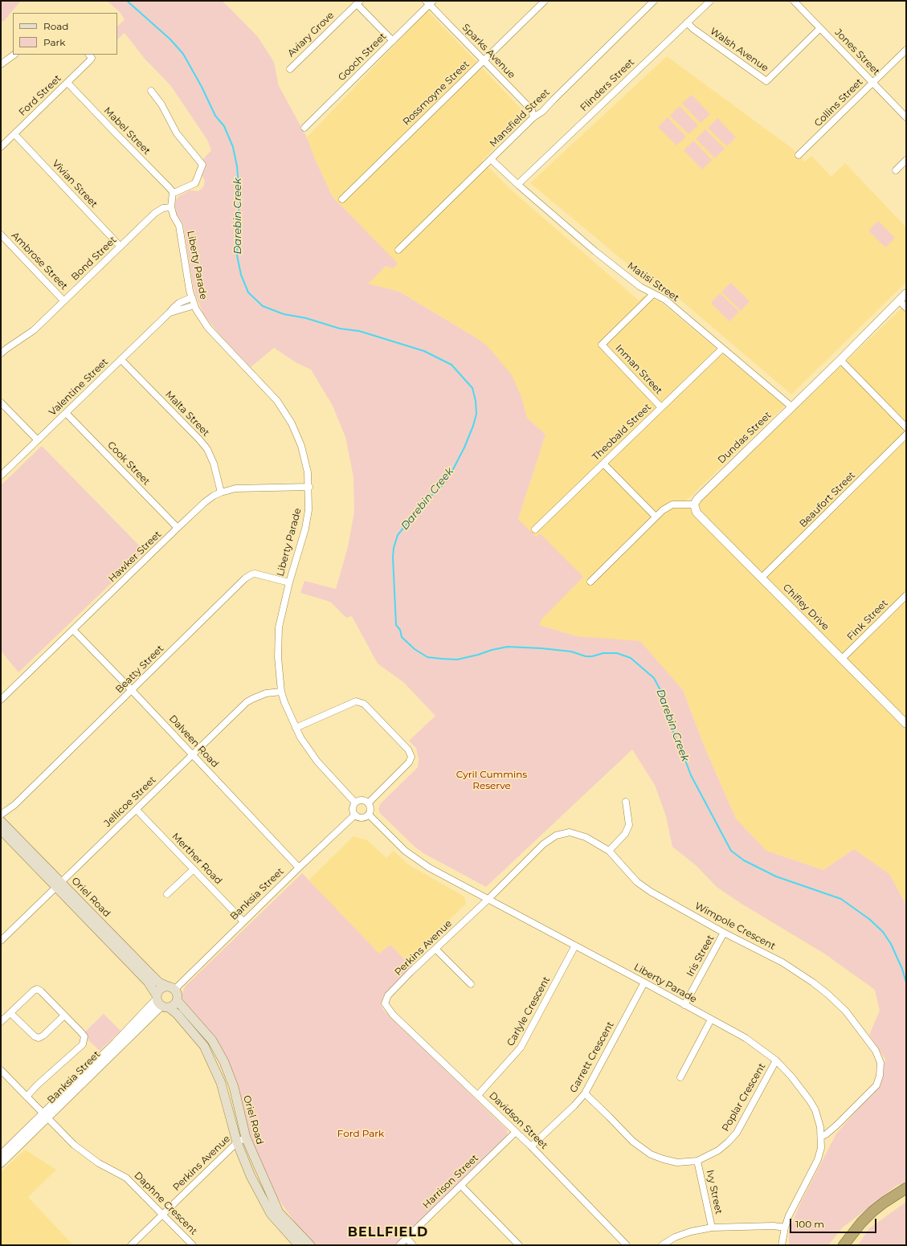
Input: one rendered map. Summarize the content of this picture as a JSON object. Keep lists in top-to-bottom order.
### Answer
{
  "streets": {
    "main road": ["Oriel Road"],
    "street": [
      "Aviary Grove",
      "Walsh Avenue",
      "Sparks Avenue",
      "Jones Street",
      "Gooch Street",
      "Flinders Street",
      "Rossmoyne Street",
      "Ford Street",
      "Collins Street",
      "Mansfield Street",
      "Mabel Street",
      "Vivian Street",
      "Bond Street",
      "Ambrose Street",
      "Liberty Parade",
      "Matisi Street",
      "Inman Street",
      "Valentine Street",
      "Malta Street",
      "Theobald Street",
      "Dundas Street",
      "Cook Street",
      "Beaufort Street",
      "Hawker Street",
      "Chifley Drive",
      "Fink Street",
      "Beatty Street",
      "Dalveen Road",
      "Jellicoe Street",
      "Merther Road",
      "Banksia Street",
      "Wimpole Crescent",
      "Perkins Avenue",
      "Iris Street",
      "Carlyle Crescent",
      "Garrett Crescent",
      "Poplar Crescent",
      "Davidson Street",
      "Harrison Street",
      "Ivy Street",
      "Daphne Crescent"
    ]
  },
  "crossings": [
    ["Walsh Avenue", "Jones Street"],
    ["Walsh Avenue", "Flinders Street"],
    ["Sparks Avenue", "Gooch Street"],
    ["Sparks Avenue", "Rossmoyne Street"],
    ["Sparks Avenue", "Mansfield Street"],
    ["Jones Street", "Collins Street"],
    ["Flinders Street", "Matisi Street"],
    ["Ford Street", "Mabel Street"],
    ["Ford Street", "Vivian Street"],
    ["Mansfield Street", "Matisi Street"],
    ["Vivian Street", "Bond Street"],
    ["Bond Street", "Ambrose Street"],
    ["Bond Street", "Liberty Parade"],
    ["Liberty Parade", "Valentine Street"],
    ["Liberty Parade", "Hawker Street"],
    ["Liberty Parade", "Beatty Street"],
    ["Liberty Parade", "Jellicoe Street"],
    ["Liberty Parade", "Banksia Street"],
    ["Liberty Parade", "Wimpole Crescent"],
    ["Liberty Parade", "Perkins Avenue"],
    ["Liberty Parade", "Iris Street"],
    ["Liberty Parade", "Carlyle Crescent"],
    ["Liberty Parade", "Garrett Crescent"],
    ["Liberty Parade", "Poplar Crescent"],
    ["Matisi Street", "Inman Street"],
    ["Matisi Street", "Theobald Street"],
    ["Matisi Street", "Dundas Street"],
    ["Inman Street", "Theobald Street"],
    ["Valentine Street", "Malta Street"],
    ["Valentine Street", "Cook Street"],
    ["Malta Street", "Hawker Street"],
    ["Dundas Street", "Chifley Drive"],
    ["Cook Street", "Hawker Street"],
    ["Beaufort Street", "Chifley Drive"],
    ["Hawker Street", "Dalveen Road"],
    ["Chifley Drive", "Fink Street"],
    ["Beatty Street", "Dalveen Road"],
    ["Beatty Street", "Oriel Road"],
    ["Dalveen Road", "Jellicoe Street"],
    ["Dalveen Road", "Banksia Street"],
    ["Jellicoe Street", "Merther Road"],
    ["Jellicoe Street", "Oriel Road"],
    ["Merther Road", "Banksia Street"],
    ["Banksia Street", "Oriel Road"],
    ["Banksia Street", "Daphne Crescent"],
    ["Oriel Road", "Perkins Avenue"],
    ["Wimpole Crescent", "Perkins Avenue"],
    ["Wimpole Crescent", "Iris Street"],
    ["Perkins Avenue", "Davidson Street"],
    ["Perkins Avenue", "Daphne Crescent"],
    ["Carlyle Crescent", "Davidson Street"],
    ["Garrett Crescent", "Poplar Crescent"],
    ["Garrett Crescent", "Davidson Street"],
    ["Poplar Crescent", "Ivy Street"],
    ["Davidson Street", "Harrison Street"]
  ],
  "districts": ["BELLFIELD"],
  "water": ["Darebin Creek"],
  "parks": ["Cyril Cummins Reserve", "Ford Park"],
  "legend": ["Road", "Park"],
  "scale_bar": "100 m"
}
